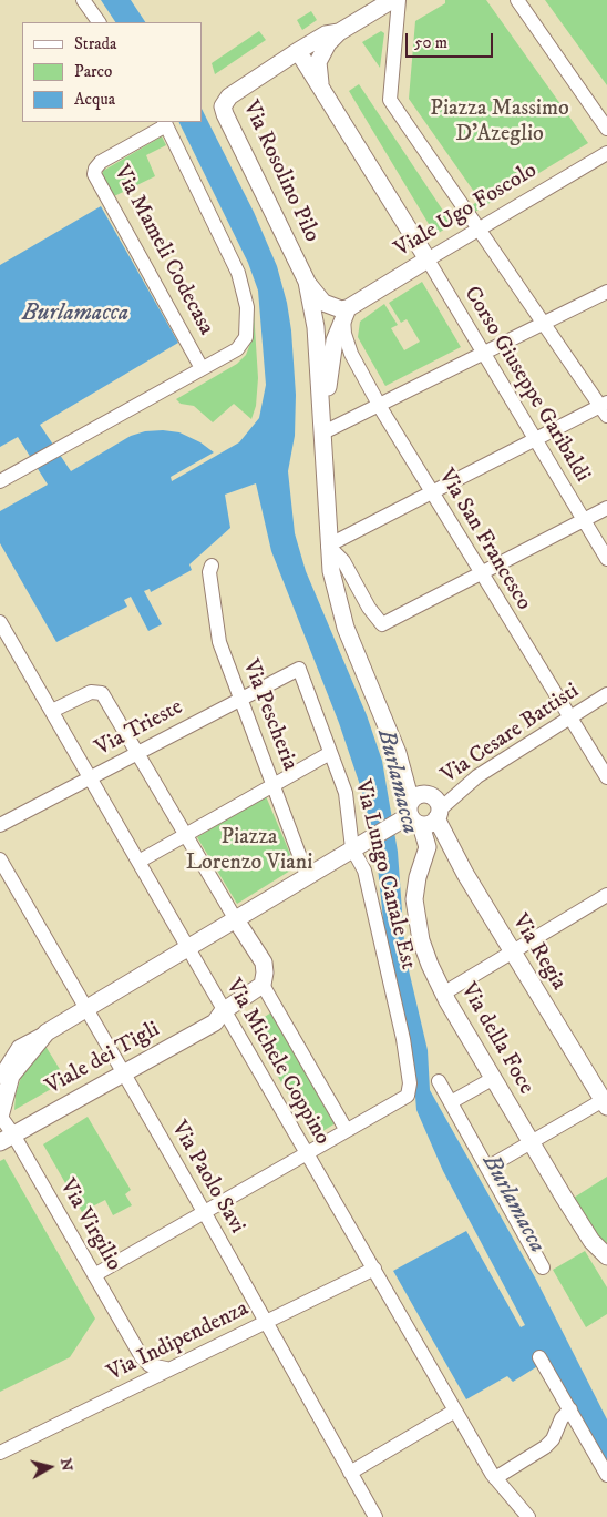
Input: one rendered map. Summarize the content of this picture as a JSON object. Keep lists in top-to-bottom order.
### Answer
{
  "streets": {
    "street": [
      "Via Rosolino Pilo",
      "Viale Ugo Foscolo",
      "Via Mameli Codecasa",
      "Corso Giuseppe Garibaldi",
      "Via San Francesco",
      "Via Pescheria",
      "Via Trieste",
      "Via Cesare Battisti",
      "Via Lungo Canale Est",
      "Via Regia",
      "Via della Foce",
      "Viale dei Tigli",
      "Via Michele Coppino",
      "Via Paolo Savi",
      "Via Virgilio",
      "Via Indipendenza"
    ]
  },
  "crossings": [
    ["Via Rosolino Pilo", "Viale Ugo Foscolo"],
    ["Via Rosolino Pilo", "Via San Francesco"],
    ["Via Rosolino Pilo", "Via Cesare Battisti"],
    ["Via Rosolino Pilo", "Via Regia"],
    ["Via Rosolino Pilo", "Via della Foce"],
    ["Viale Ugo Foscolo", "Corso Giuseppe Garibaldi"],
    ["Viale Ugo Foscolo", "Via San Francesco"],
    ["Via San Francesco", "Via Cesare Battisti"],
    ["Via Pescheria", "Via Trieste"],
    ["Via Trieste", "Via Lungo Canale Est"],
    ["Via Trieste", "Via Michele Coppino"],
    ["Via Cesare Battisti", "Via Regia"],
    ["Via Cesare Battisti", "Via della Foce"],
    ["Via Regia", "Via della Foce"],
    ["Viale dei Tigli", "Via Michele Coppino"],
    ["Viale dei Tigli", "Via Paolo Savi"],
    ["Viale dei Tigli", "Via Virgilio"],
    ["Via Michele Coppino", "Via Indipendenza"],
    ["Via Paolo Savi", "Via Indipendenza"]
  ],
  "water": ["Burlamacca"],
  "parks": ["Piazza Massimo D'Azeglio", "Piazza Lorenzo Viani"],
  "legend": ["Strada", "Parco", "Acqua"],
  "scale_bar": "50 m",
  "north": "right"
}
